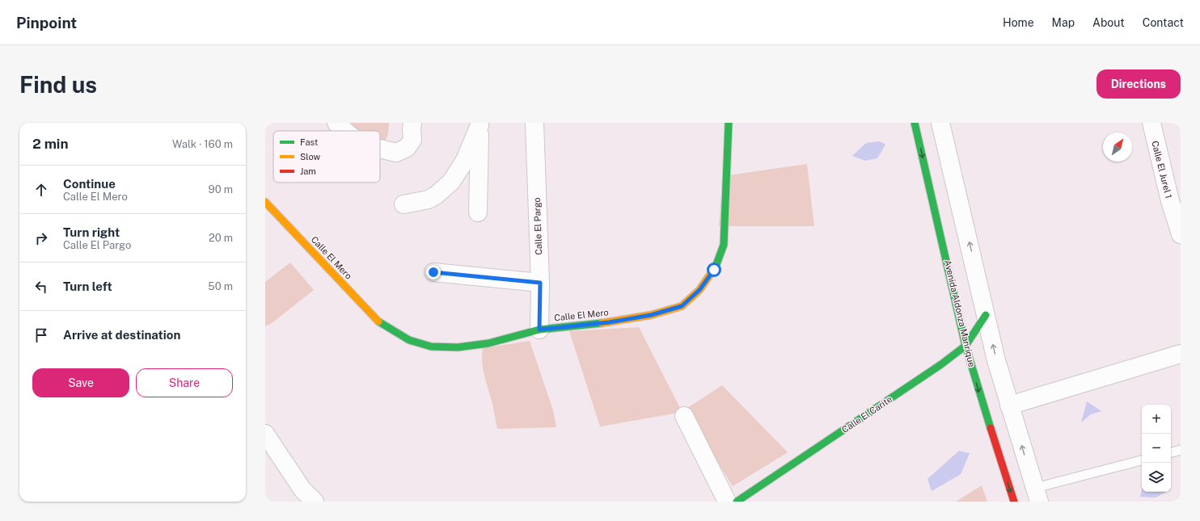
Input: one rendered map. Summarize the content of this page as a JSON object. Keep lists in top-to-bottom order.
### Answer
{
  "streets": {
    "street": [
      "Calle El Jurel 1",
      "Calle El Pargo",
      "Calle El Mero",
      "Avenida Aldonza Manrique",
      "Calle El Carite"
    ]
  },
  "crossings": [
    ["Calle El Pargo", "Calle El Mero"],
    ["Avenida Aldonza Manrique", "Calle El Carite"]
  ],
  "legend": ["Fast", "Slow", "Jam"],
  "north": "top right",
  "page": {
    "header": "Pinpoint",
    "nav": [
      "Home",
      "Map",
      "About",
      "Contact"
    ],
    "buttons": [
      "Directions",
      ["Save", "Share"]
    ],
    "title": "Find us",
    "heading": ["2 min", "Walk · 160 m"],
    "list": [
      ["Continue", "Calle El Mero", "90 m"],
      ["Turn right", "Calle El Pargo", "20 m"],
      ["Turn left", "50 m"],
      "Arrive at destination"
    ],
    "map_buttons": ["+", "−"]
  }
}
